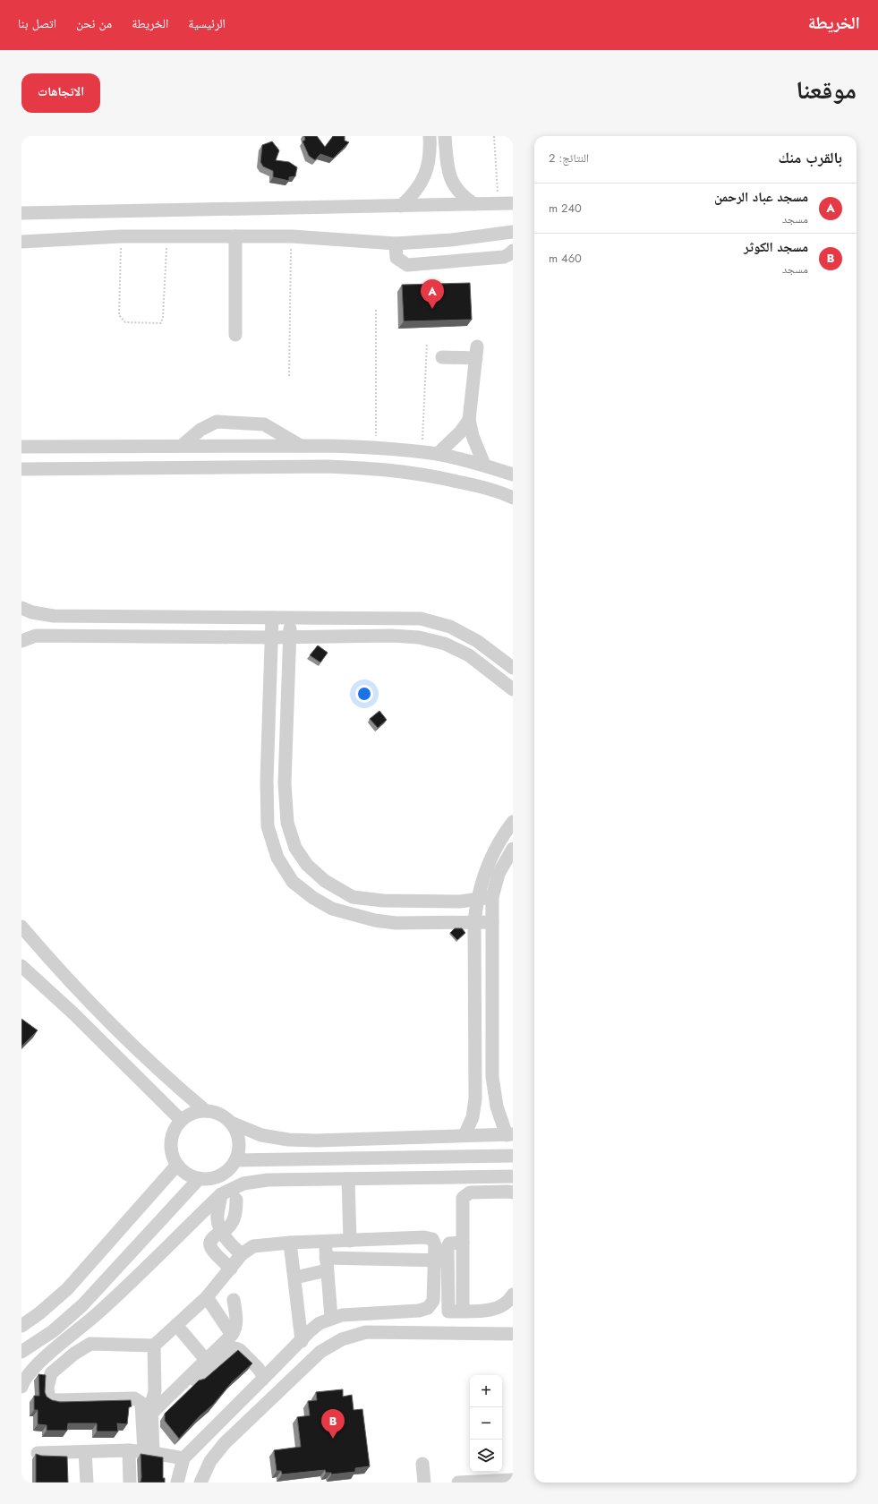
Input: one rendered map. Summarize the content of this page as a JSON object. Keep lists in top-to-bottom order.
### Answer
{
  "page": {
    "header": "الخريطة",
    "nav": [
      "الرئيسية",
      "الخريطة",
      "من نحن",
      "اتصل بنا"
    ],
    "title": "موقعنا",
    "buttons": "الاتجاهات",
    "heading": ["بالقرب منك", "النتائج: 2"],
    "list": [
      {
        "mark": "A",
        "name": "مسجد عباد الرحمن",
        "note": "مسجد",
        "value": "240 m"
      },
      {
        "mark": "B",
        "name": "مسجد الكوثر",
        "note": "مسجد",
        "value": "460 m"
      }
    ],
    "pins": ["A", "B"],
    "map_buttons": ["+", "−"]
  }
}
